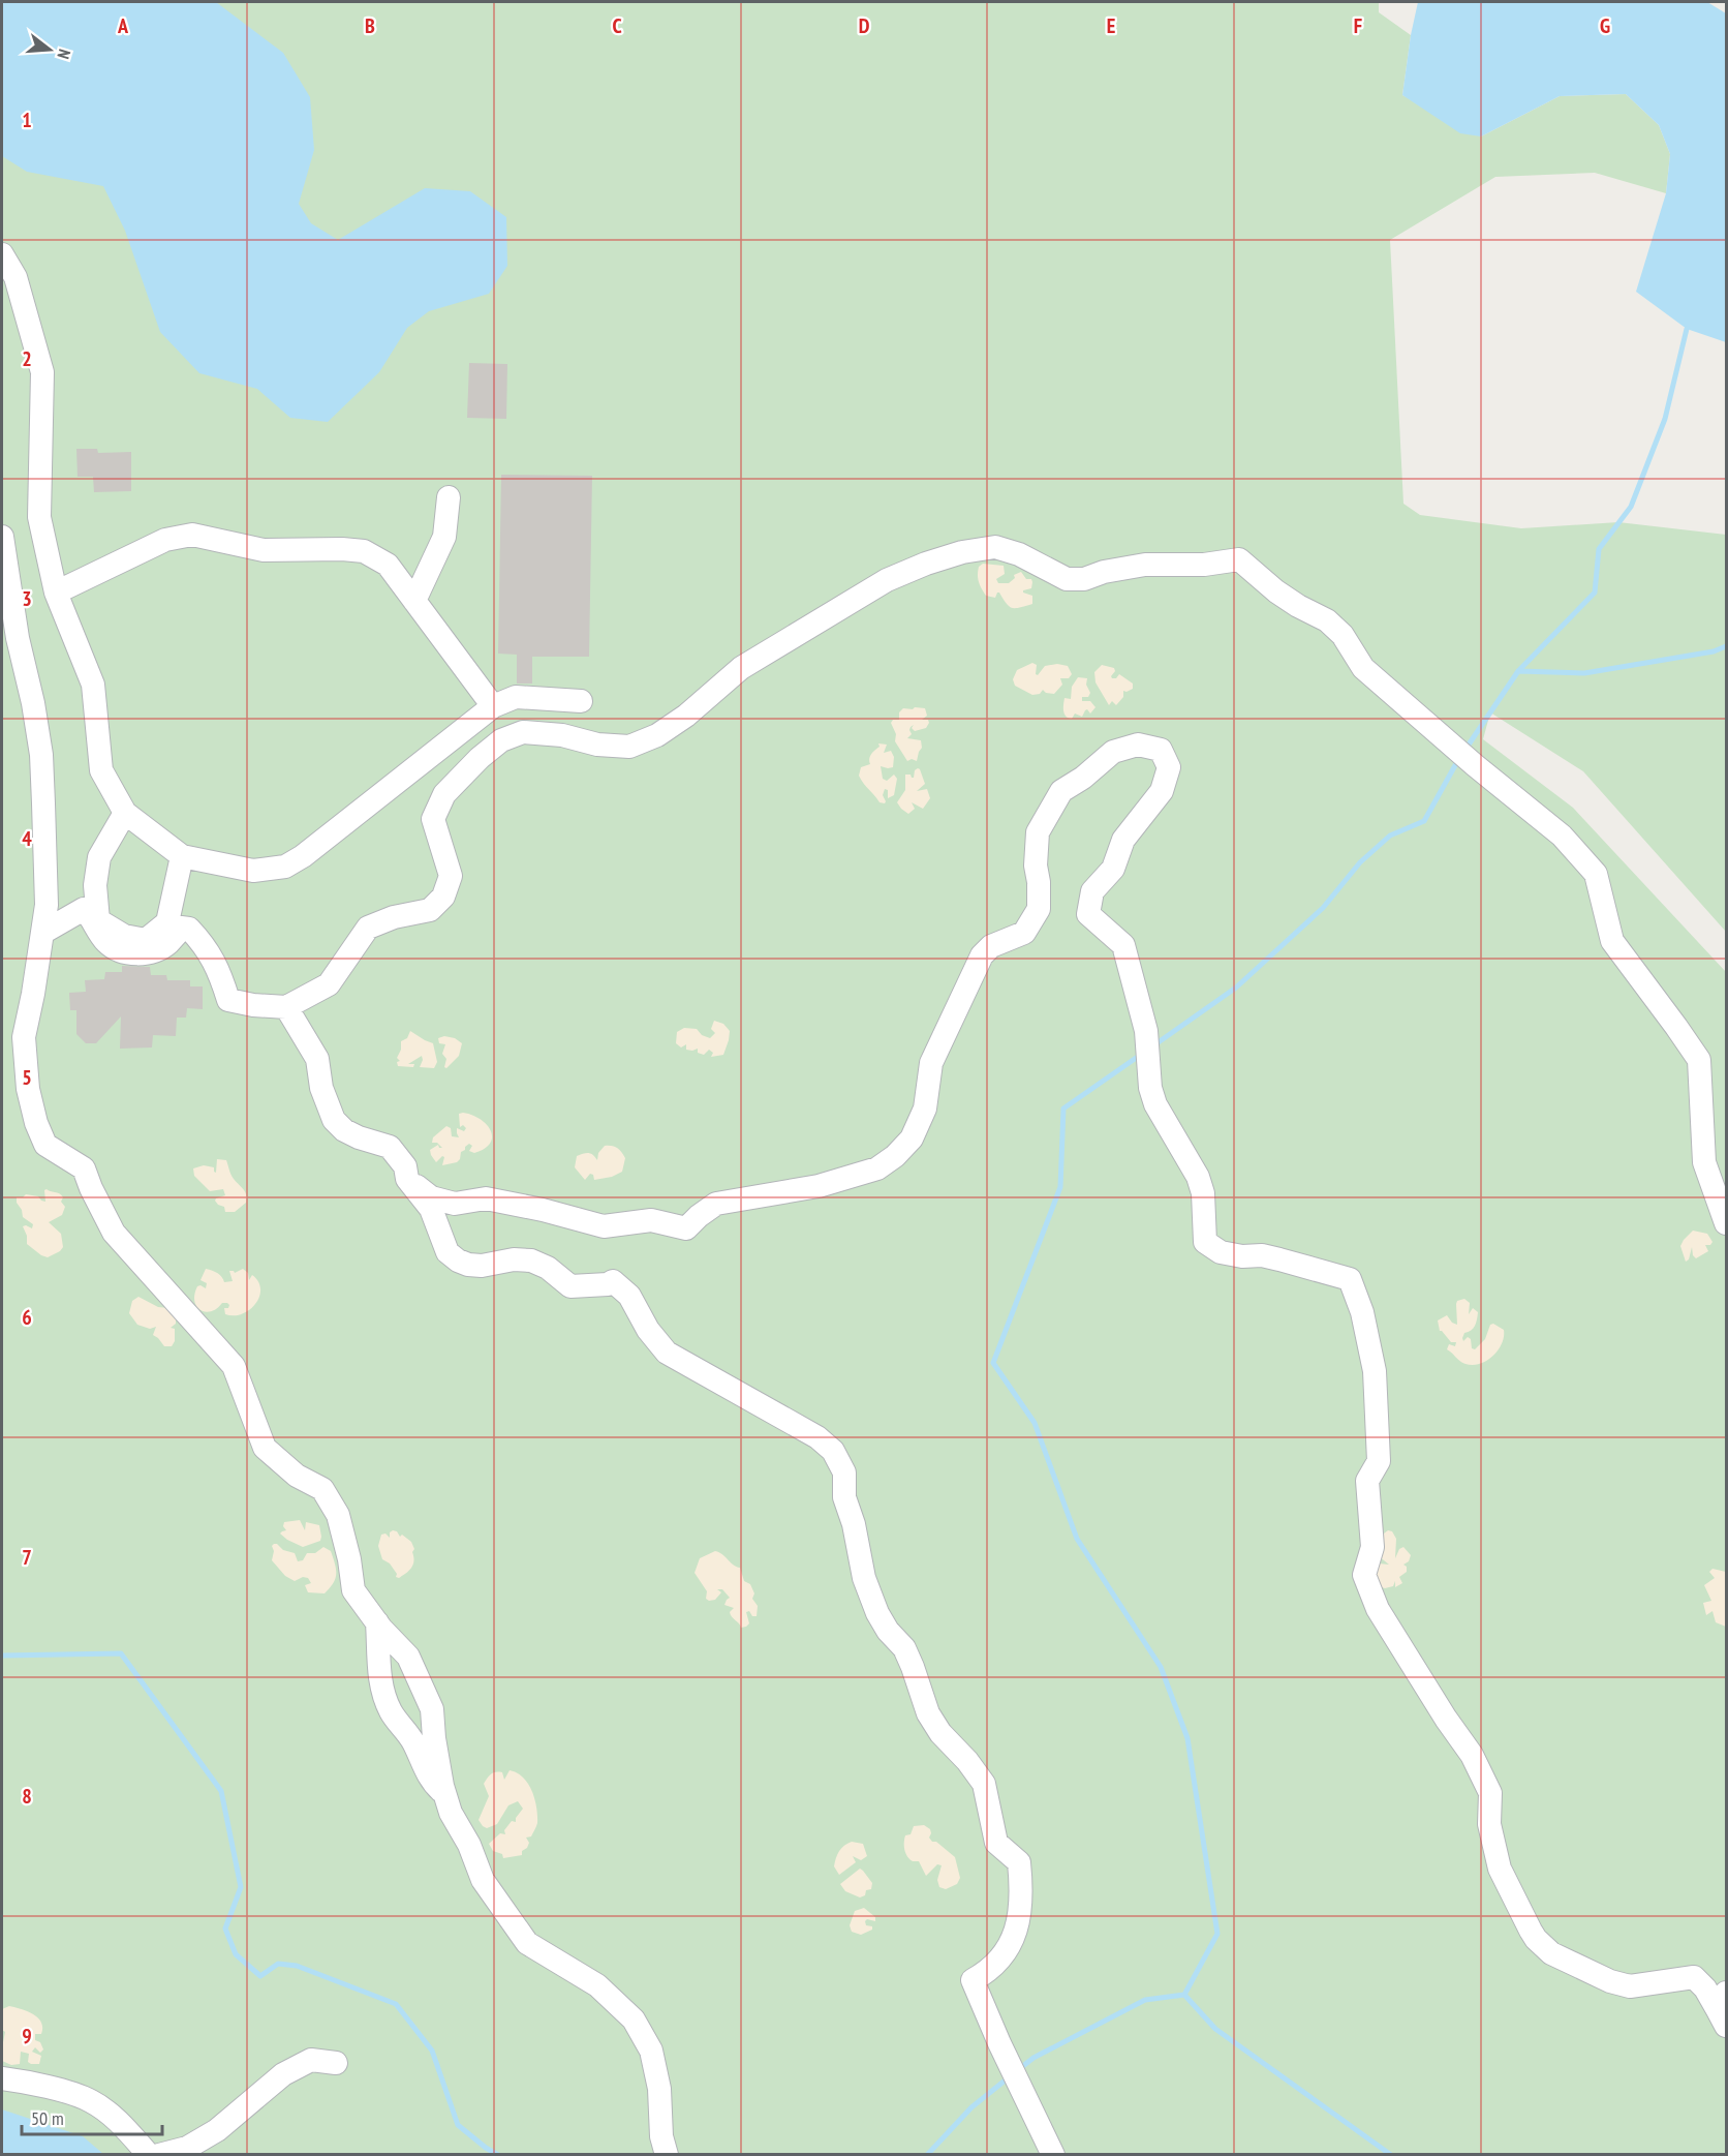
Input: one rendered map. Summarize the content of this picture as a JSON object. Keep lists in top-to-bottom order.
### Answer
{
  "scale_bar": "50 m",
  "north": "right",
  "grid": {
    "columns": [
      "A",
      "B",
      "C",
      "D",
      "E",
      "F",
      "G"
    ],
    "rows": [
      "1",
      "2",
      "3",
      "4",
      "5",
      "6",
      "7",
      "8",
      "9"
    ]
  }
}
